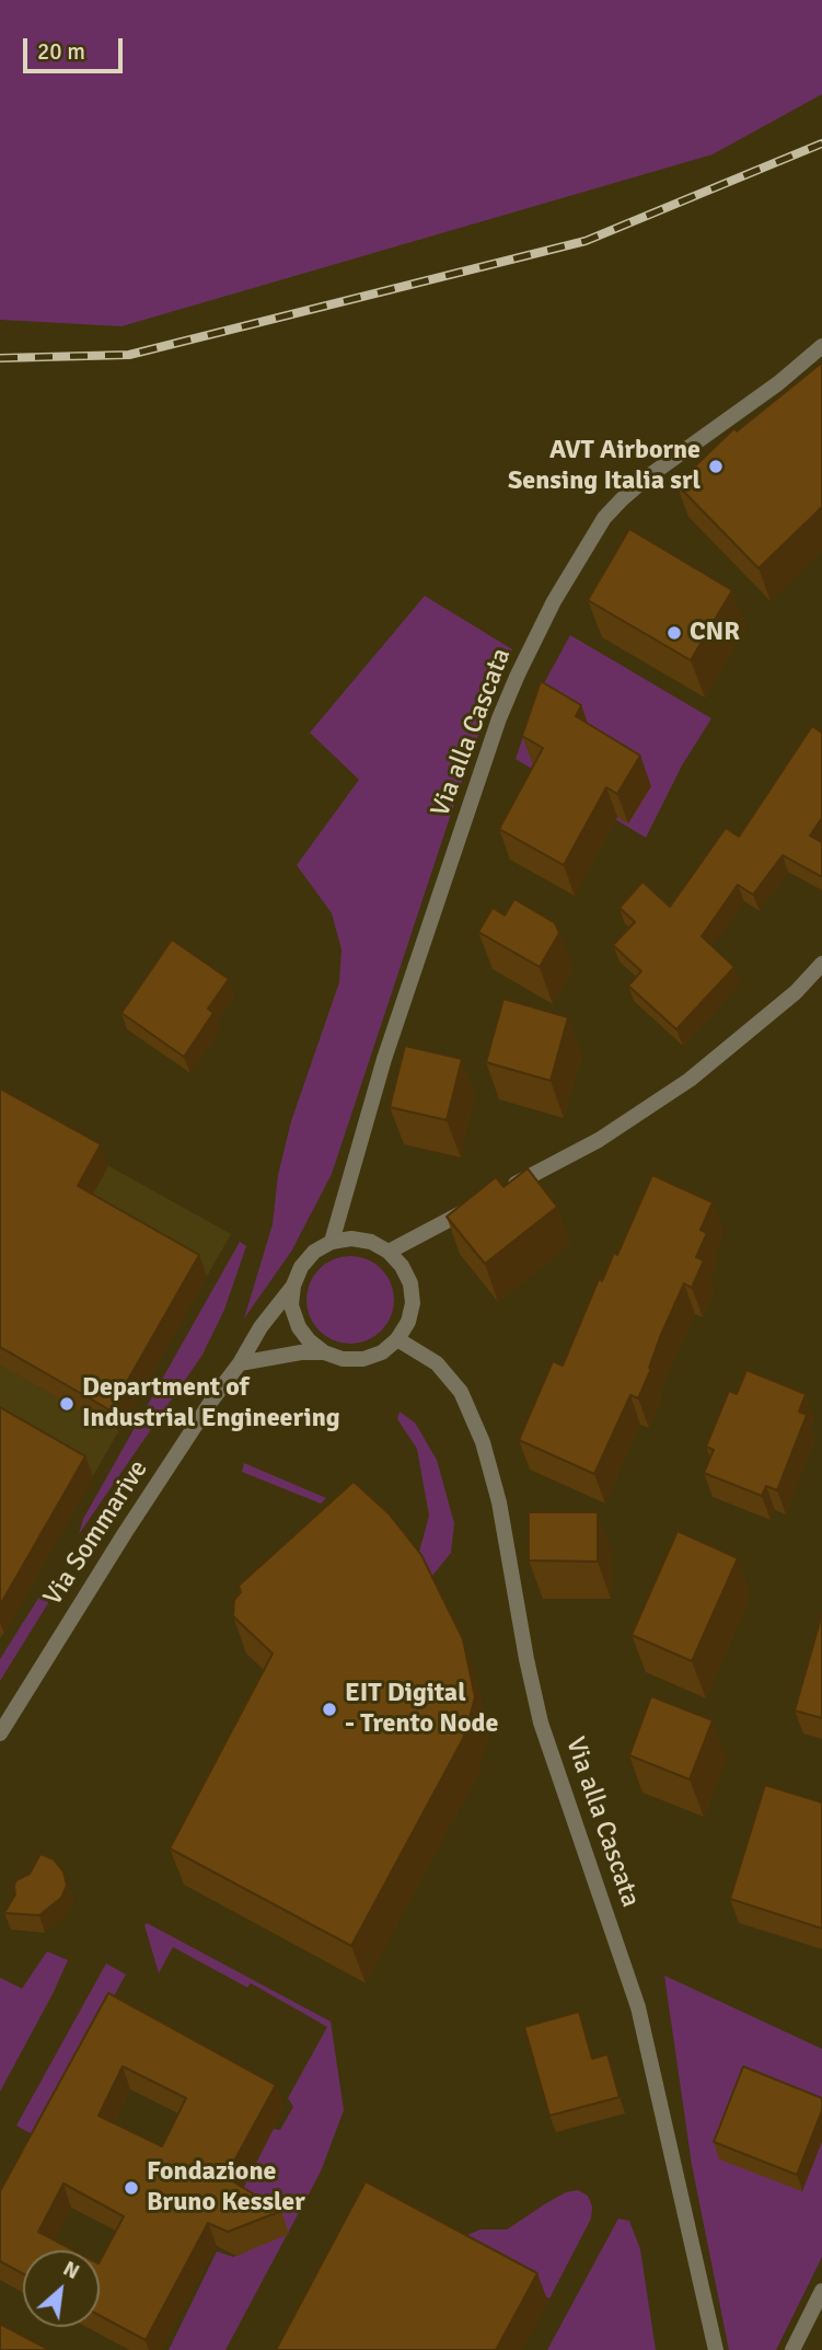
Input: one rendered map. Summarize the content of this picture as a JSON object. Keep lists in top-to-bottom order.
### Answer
{
  "streets": {
    "street": ["Via alla Cascata", "Via Sommarive"]
  },
  "crossings": [
    ["Via alla Cascata", "Via Sommarive"]
  ],
  "places": [
    "AVT Airborne Sensing Italia srl",
    "CNR",
    "Department of Industrial Engineering",
    "EIT Digital - Trento Node",
    "Fondazione Bruno Kessler"
  ],
  "scale_bar": "20 m",
  "north": "top right"
}
